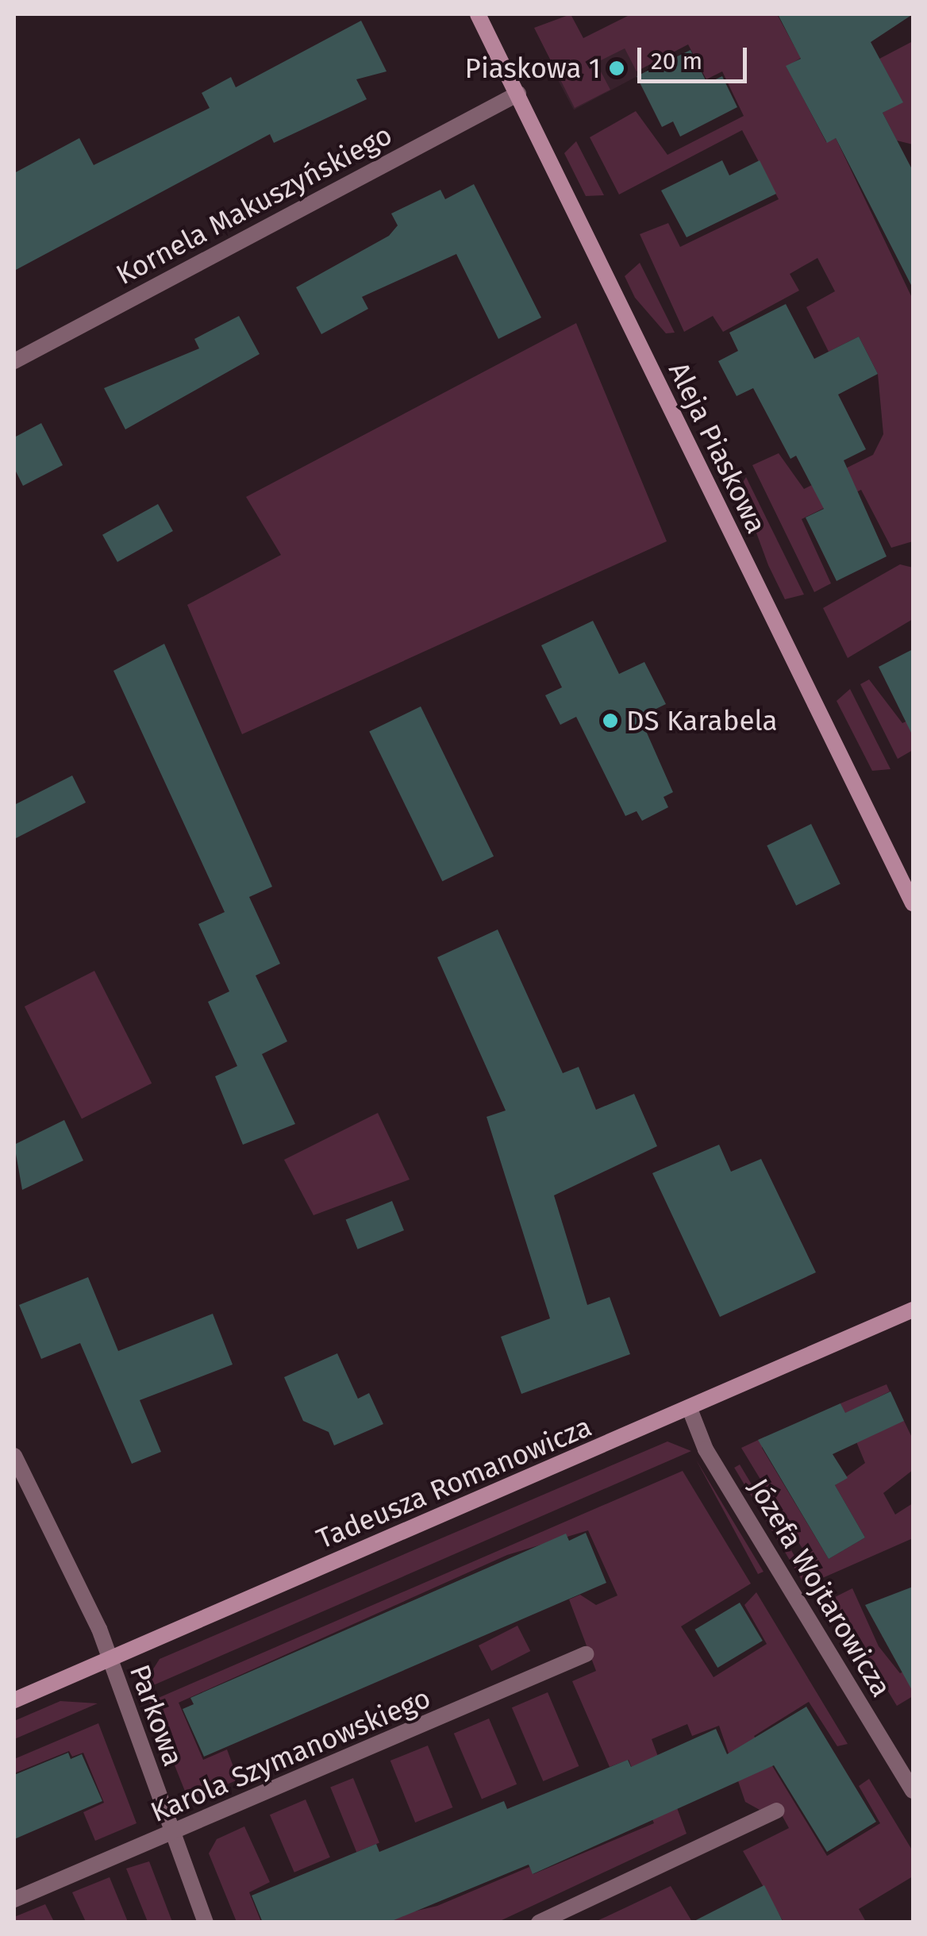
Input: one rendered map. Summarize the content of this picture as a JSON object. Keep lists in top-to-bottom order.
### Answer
{
  "streets": {
    "street": [
      "Kornela Makuszyńskiego",
      "Aleja Piaskowa",
      "Tadeusza Romanowicza",
      "Józefa Wojtarowicza",
      "Parkowa",
      "Karola Szymanowskiego"
    ]
  },
  "crossings": [
    ["Kornela Makuszyńskiego", "Aleja Piaskowa"],
    ["Tadeusza Romanowicza", "Józefa Wojtarowicza"],
    ["Tadeusza Romanowicza", "Parkowa"],
    ["Parkowa", "Karola Szymanowskiego"]
  ],
  "places": ["Piaskowa 1", "DS Karabela"],
  "scale_bar": "20 m"
}
